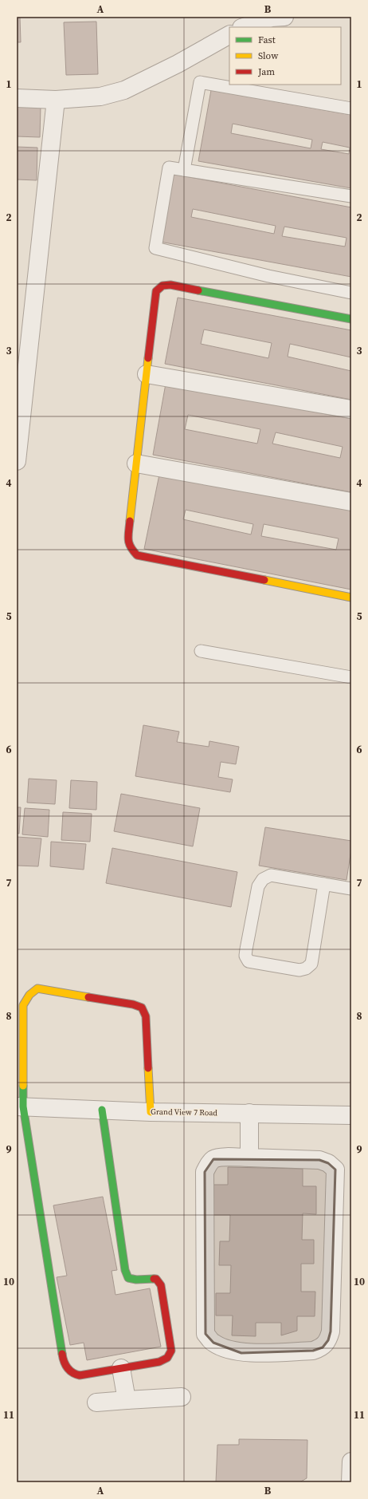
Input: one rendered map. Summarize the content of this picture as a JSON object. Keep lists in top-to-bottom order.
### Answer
{
  "streets": {
    "street": ["Grand View 7 Road"]
  },
  "legend": ["Fast", "Slow", "Jam"],
  "grid": {
    "columns": ["A", "B"],
    "rows": [
      "1",
      "2",
      "3",
      "4",
      "5",
      "6",
      "7",
      "8",
      "9",
      "10",
      "11"
    ]
  }
}
